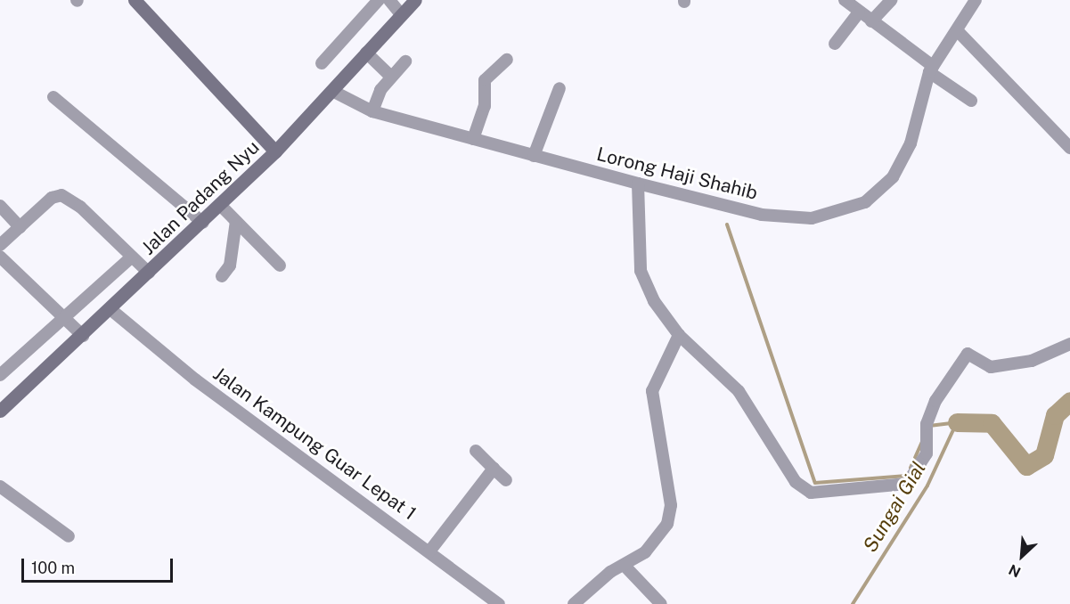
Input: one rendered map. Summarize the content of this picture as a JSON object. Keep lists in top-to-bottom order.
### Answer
{
  "streets": {
    "street": ["Lorong Haji Shahib", "Jalan Padang Nyu", "Jalan Kampung Guar Lepat 1"]
  },
  "crossings": [
    ["Lorong Haji Shahib", "Jalan Padang Nyu"],
    ["Jalan Padang Nyu", "Jalan Kampung Guar Lepat 1"]
  ],
  "water": ["Sungai Gial"],
  "scale_bar": "100 m",
  "north": "bottom left"
}
